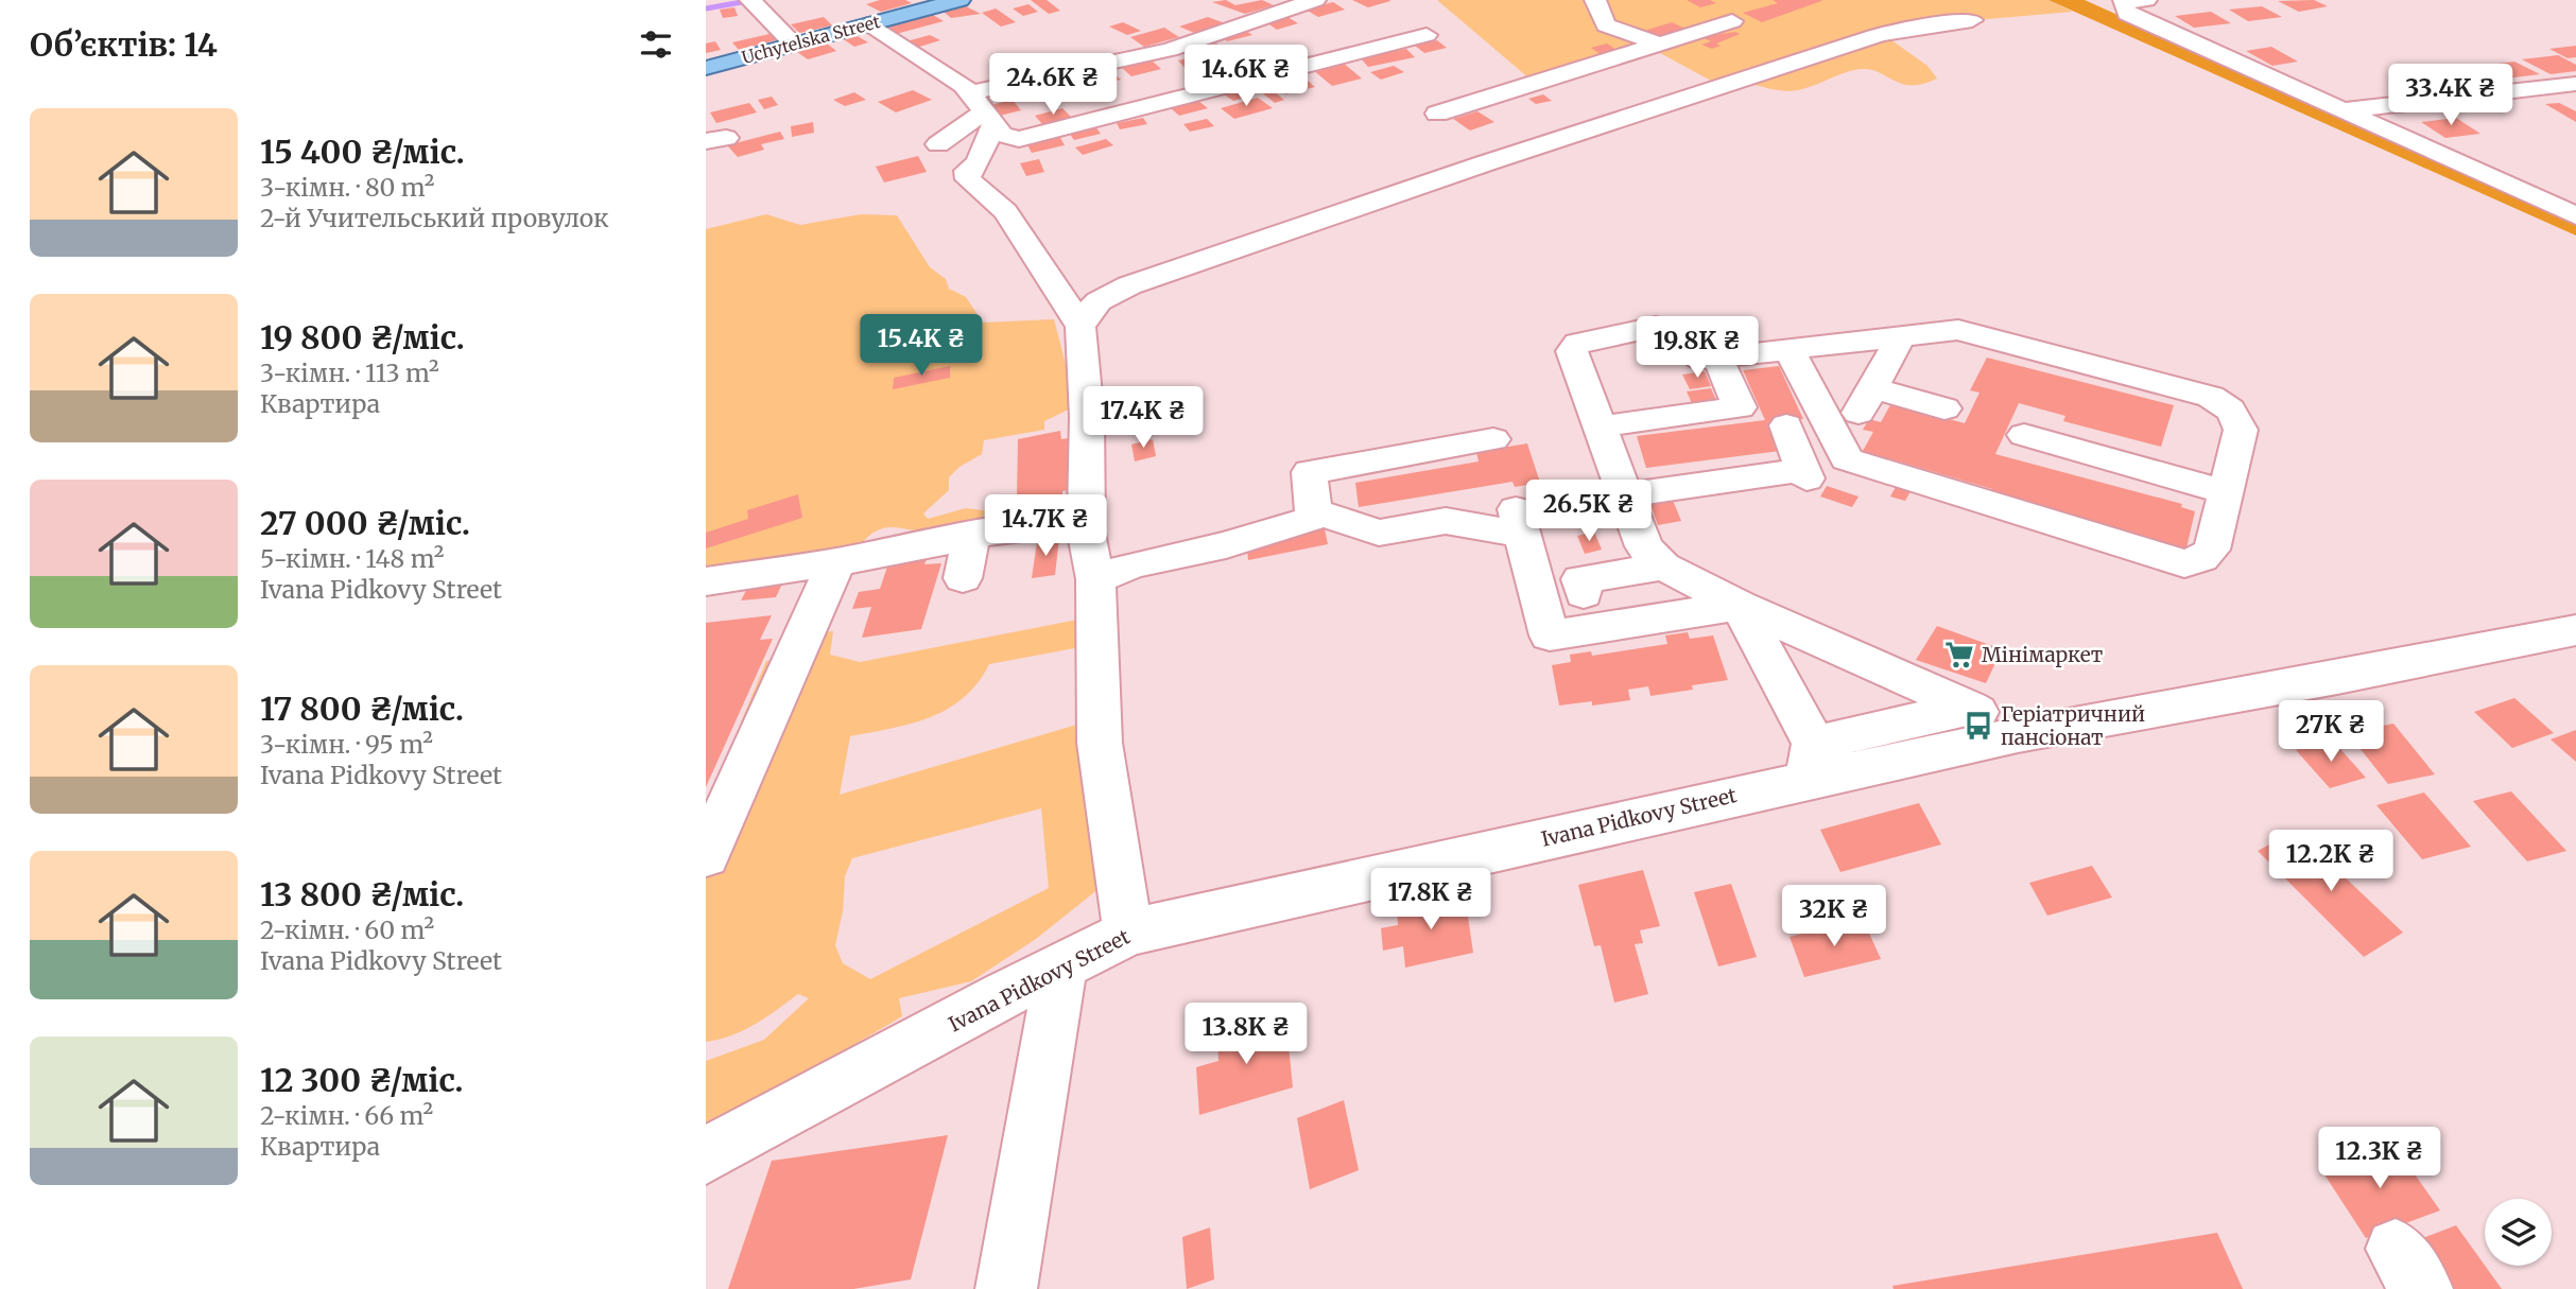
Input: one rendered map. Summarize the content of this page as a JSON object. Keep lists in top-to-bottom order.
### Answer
{
  "streets": {
    "main road": ["Uchytelska Street"],
    "street": ["Ivana Pidkovy Street"]
  },
  "places": {
    "supermarket": ["Мінімаркет"],
    "bus stop": ["Геріатричний пансіонат"]
  },
  "page": {
    "heading": "Об’єктів: 14",
    "price": [
      "14.6K ₴",
      "24.6K ₴",
      "33.4K ₴",
      "15.4K ₴",
      "19.8K ₴",
      "17.4K ₴",
      "26.5K ₴",
      "14.7K ₴",
      "27K ₴",
      "12.2K ₴",
      "17.8K ₴",
      "32K ₴",
      "13.8K ₴",
      "12.3K ₴"
    ],
    "list": [
      {
        "name": "15 400 ₴/міс.",
        "note": "3-кімн. · 80 m² · 2-й Учительський провулок"
      },
      {
        "name": "19 800 ₴/міс.",
        "note": "3-кімн. · 113 m² · Квартира"
      },
      {
        "name": "27 000 ₴/міс.",
        "note": "5-кімн. · 148 m² · Ivana Pidkovy Street"
      },
      {
        "name": "17 800 ₴/міс.",
        "note": "3-кімн. · 95 m² · Ivana Pidkovy Street"
      },
      {
        "name": "13 800 ₴/міс.",
        "note": "2-кімн. · 60 m² · Ivana Pidkovy Street"
      },
      {
        "name": "12 300 ₴/міс.",
        "note": "2-кімн. · 66 m² · Квартира"
      }
    ]
  }
}
